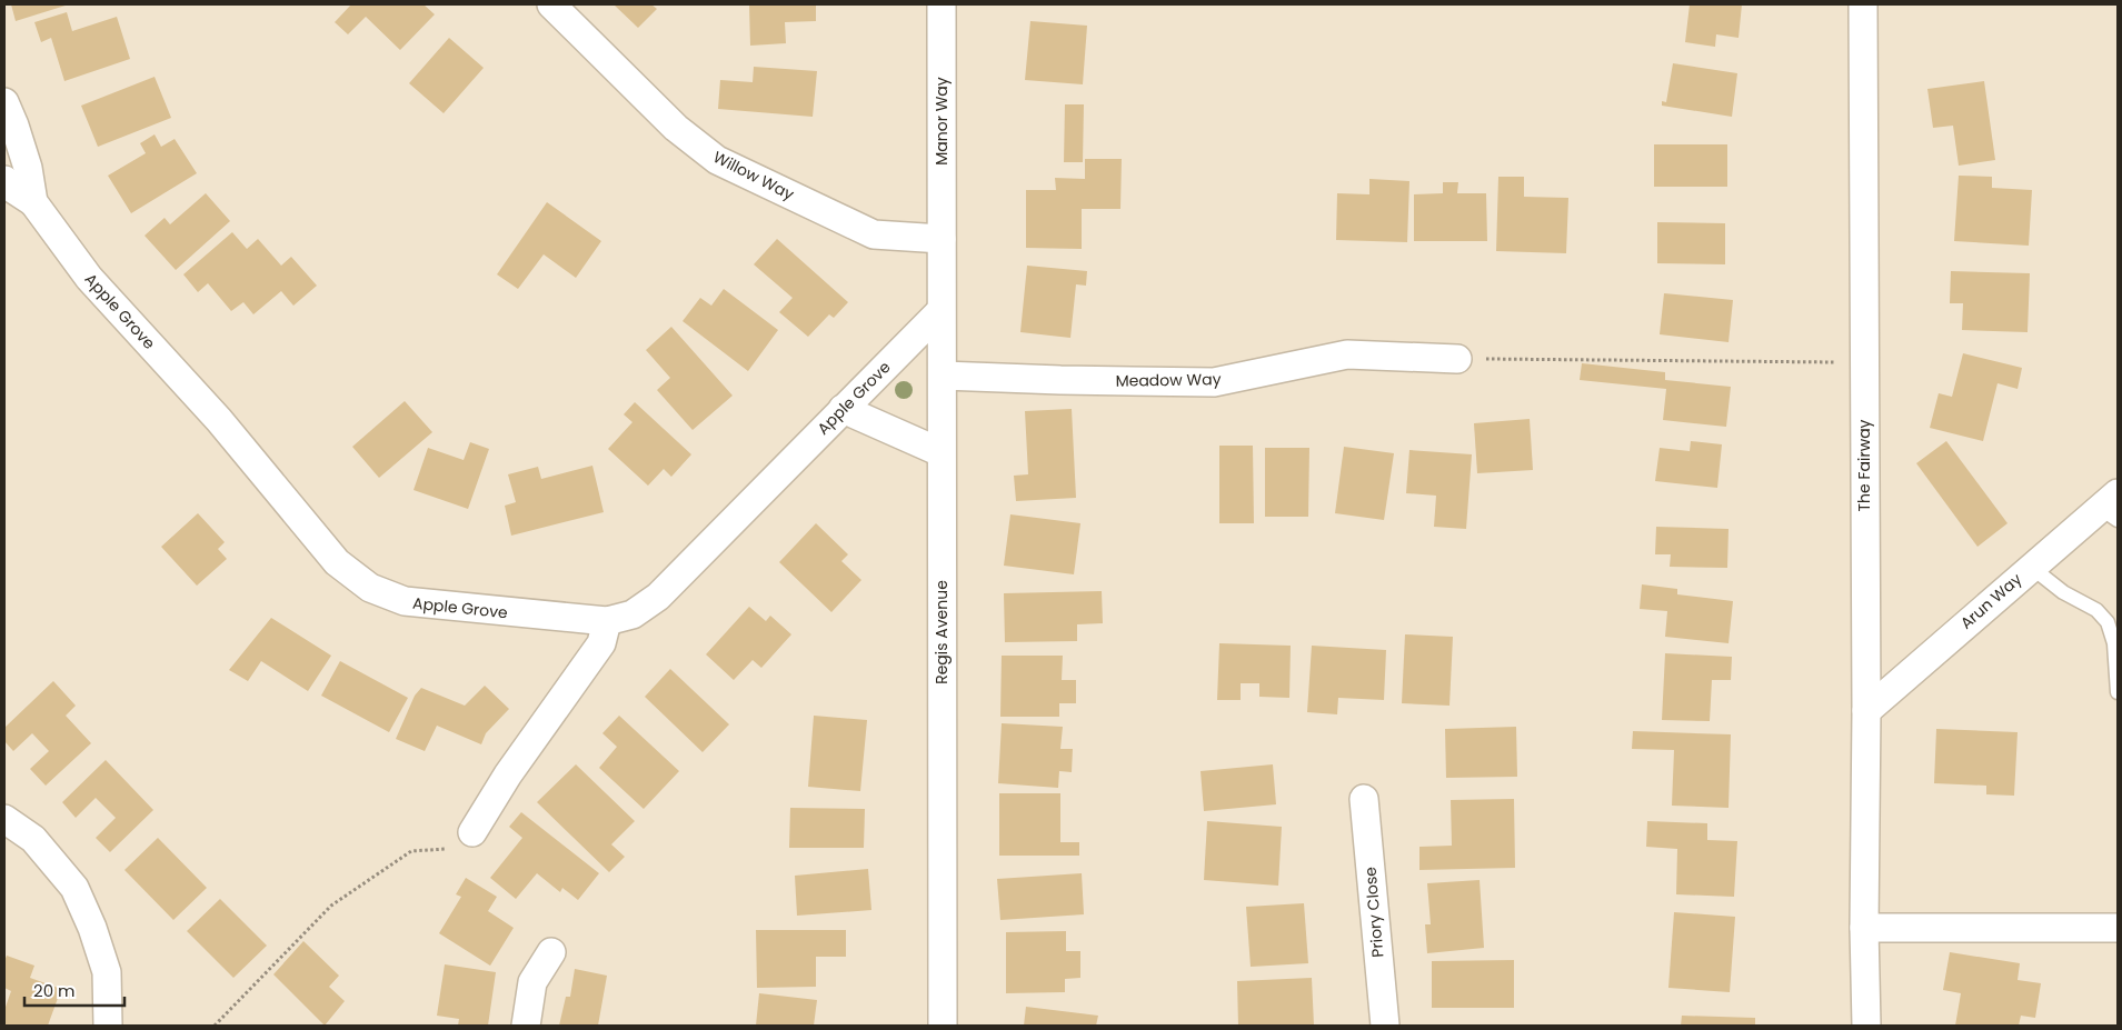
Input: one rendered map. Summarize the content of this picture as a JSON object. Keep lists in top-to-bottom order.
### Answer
{
  "streets": {
    "street": [
      "Manor Way",
      "Willow Way",
      "Apple Grove",
      "Meadow Way",
      "The Fairway",
      "Arun Way",
      "Regis Avenue",
      "Priory Close"
    ]
  },
  "crossings": [
    ["Manor Way", "Willow Way"],
    ["Manor Way", "Regis Avenue"],
    ["Willow Way", "Regis Avenue"],
    ["Apple Grove", "Regis Avenue"],
    ["Meadow Way", "Regis Avenue"],
    ["The Fairway", "Arun Way"]
  ],
  "scale_bar": "20 m"
}
